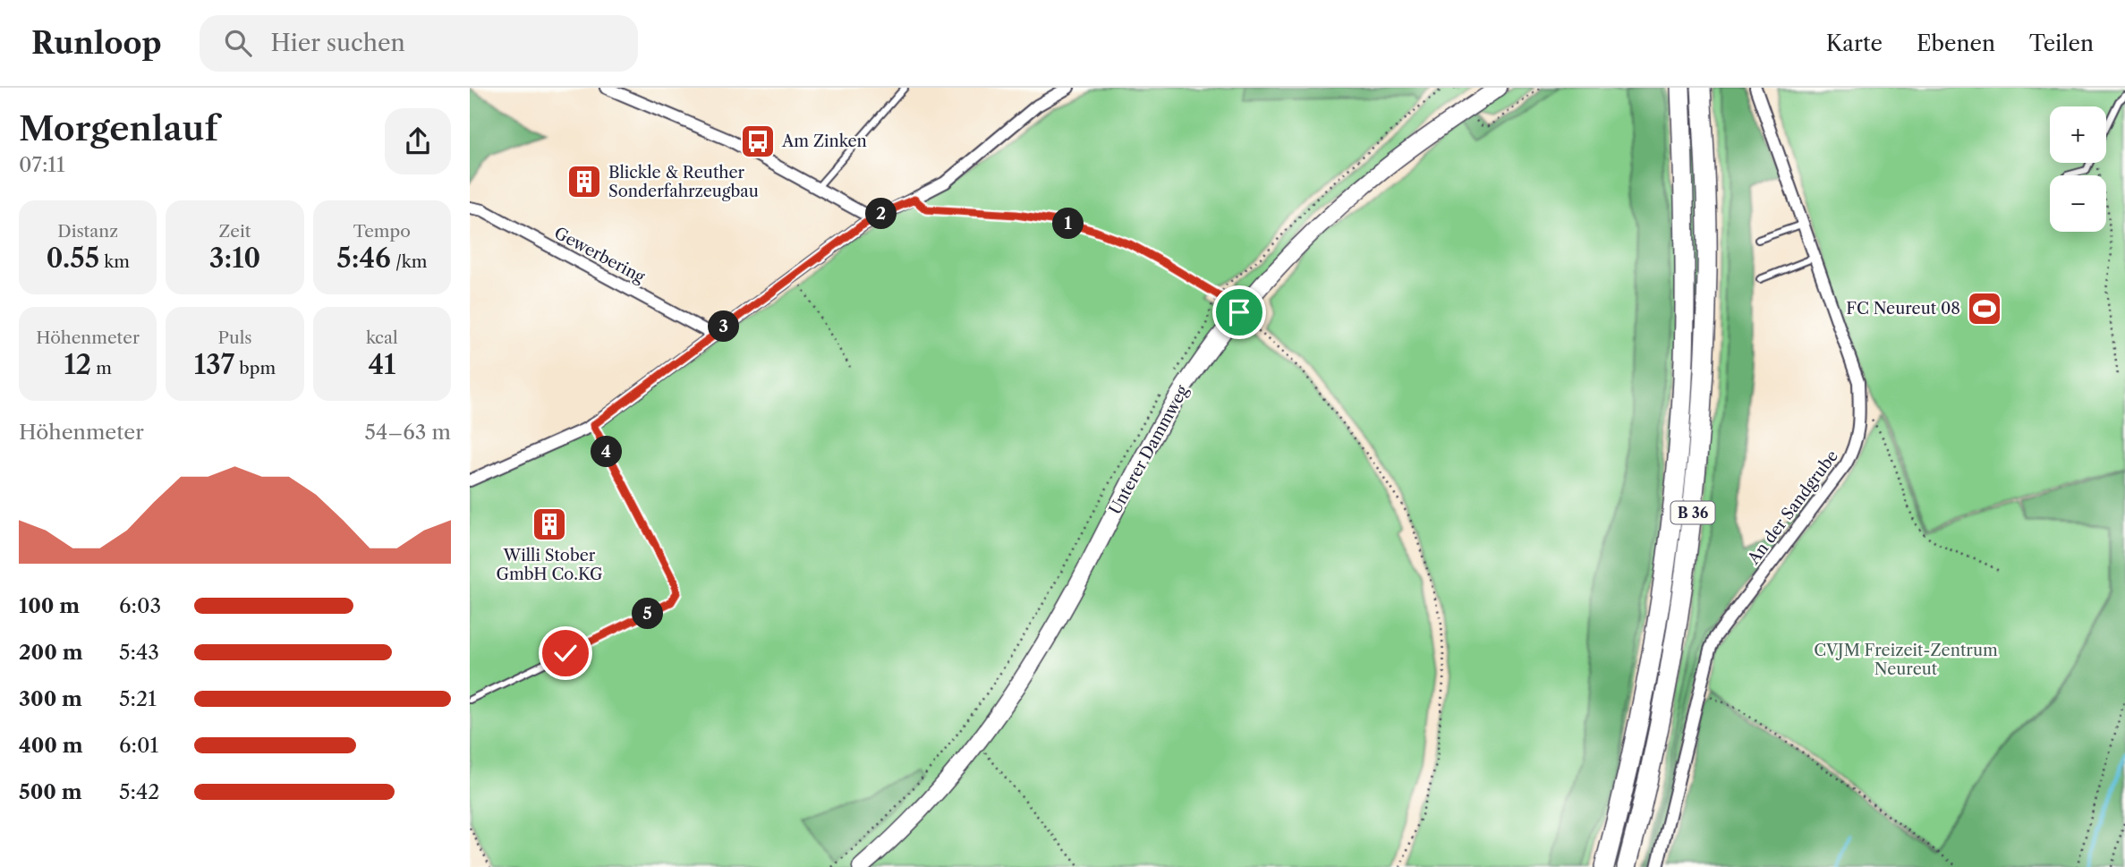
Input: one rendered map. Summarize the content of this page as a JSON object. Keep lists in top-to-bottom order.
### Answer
{
  "streets": {
    "highway": ["B 36"],
    "main road": ["Unterer Dammweg"],
    "street": ["Gewerbering", "An der Sandgrube"]
  },
  "parks": ["CVJM Freizeit-Zentrum Neureut"],
  "places": {
    "bus stop": ["Am Zinken"],
    "building": ["Blickle & Reuther Sonderfahrzeugbau", "Willi Stober GmbH Co.KG"],
    "sports": ["FC Neureut 08"]
  },
  "page": {
    "header": "Runloop",
    "search": "Hier suchen",
    "nav": ["Karte", "Ebenen", "Teilen"],
    "heading": ["Morgenlauf", "07:11"],
    "map_buttons": ["+", "−"],
    "stats": [
      ["Distanz", "0.55 km"],
      ["Zeit", "3:10"],
      ["Tempo", "5:46 /km"],
      ["Höhenmeter", "12 m"],
      ["Puls", "137 bpm"],
      ["kcal", "41"]
    ],
    "pins": [
      "2",
      "1",
      "3",
      "4",
      "5"
    ],
    "chart": ["Höhenmeter", "54–63 m"],
    "list": [
      {
        "name": "100 m",
        "note": "6:03"
      },
      {
        "name": "200 m",
        "note": "5:43"
      },
      {
        "name": "300 m",
        "note": "5:21"
      },
      {
        "name": "400 m",
        "note": "6:01"
      },
      {
        "name": "500 m",
        "note": "5:42"
      }
    ]
  }
}
